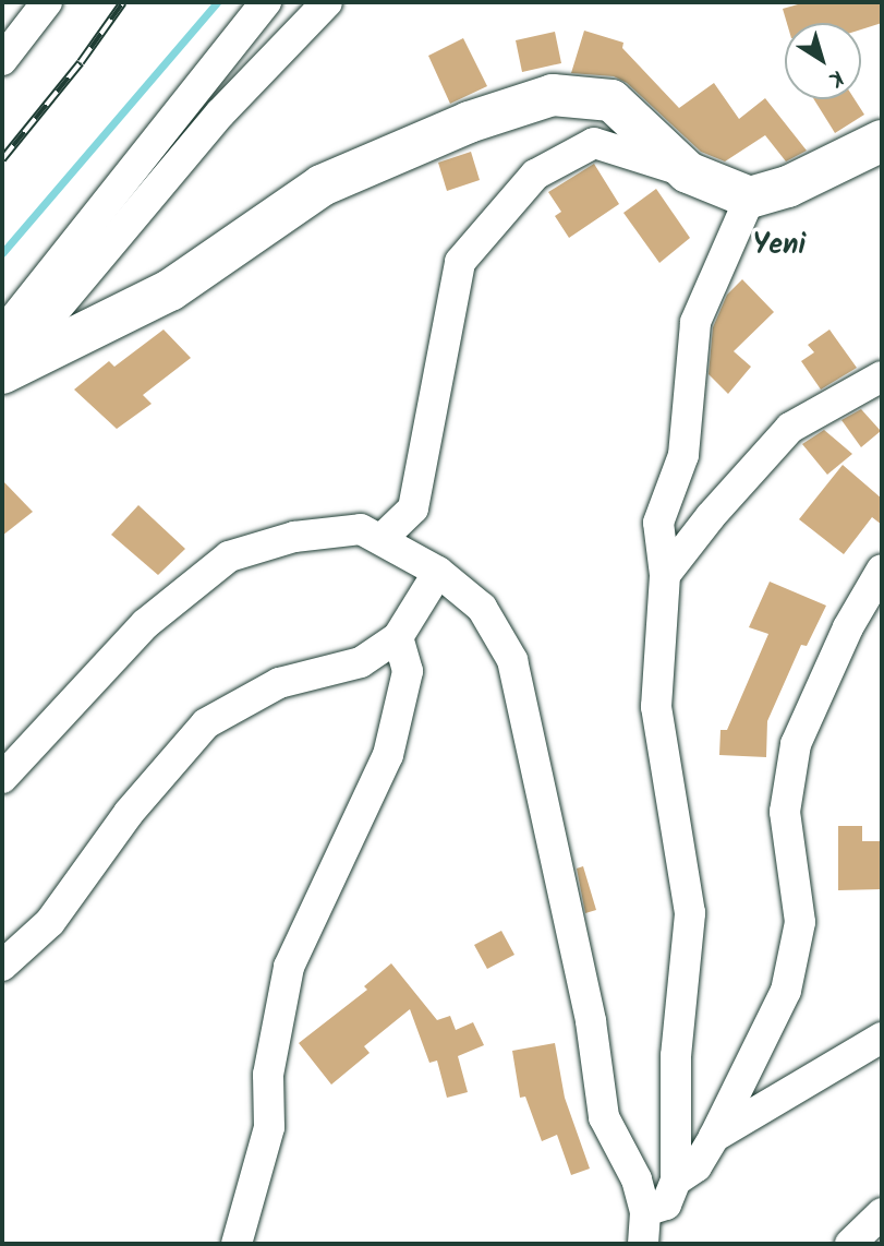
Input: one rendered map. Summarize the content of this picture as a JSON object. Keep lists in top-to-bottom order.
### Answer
{
  "districts": ["Yeni"],
  "north": "bottom right"
}
